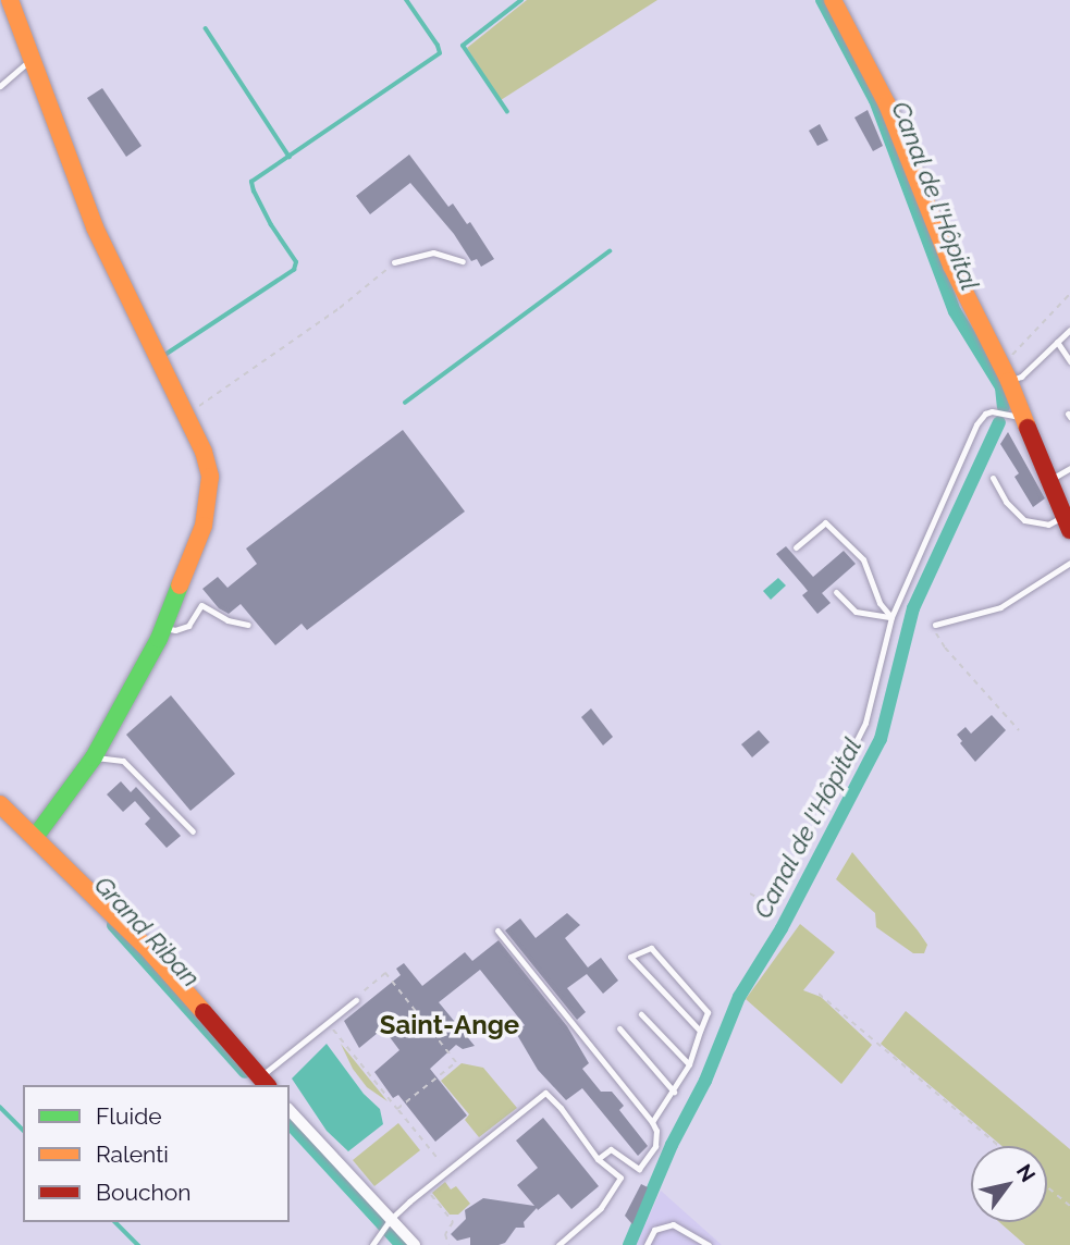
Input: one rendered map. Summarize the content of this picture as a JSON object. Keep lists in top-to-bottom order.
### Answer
{
  "districts": ["Saint-Ange"],
  "water": ["Canal de l'Hôpital", "Grand Riban"],
  "legend": ["Fluide", "Ralenti", "Bouchon"],
  "north": "top right"
}
